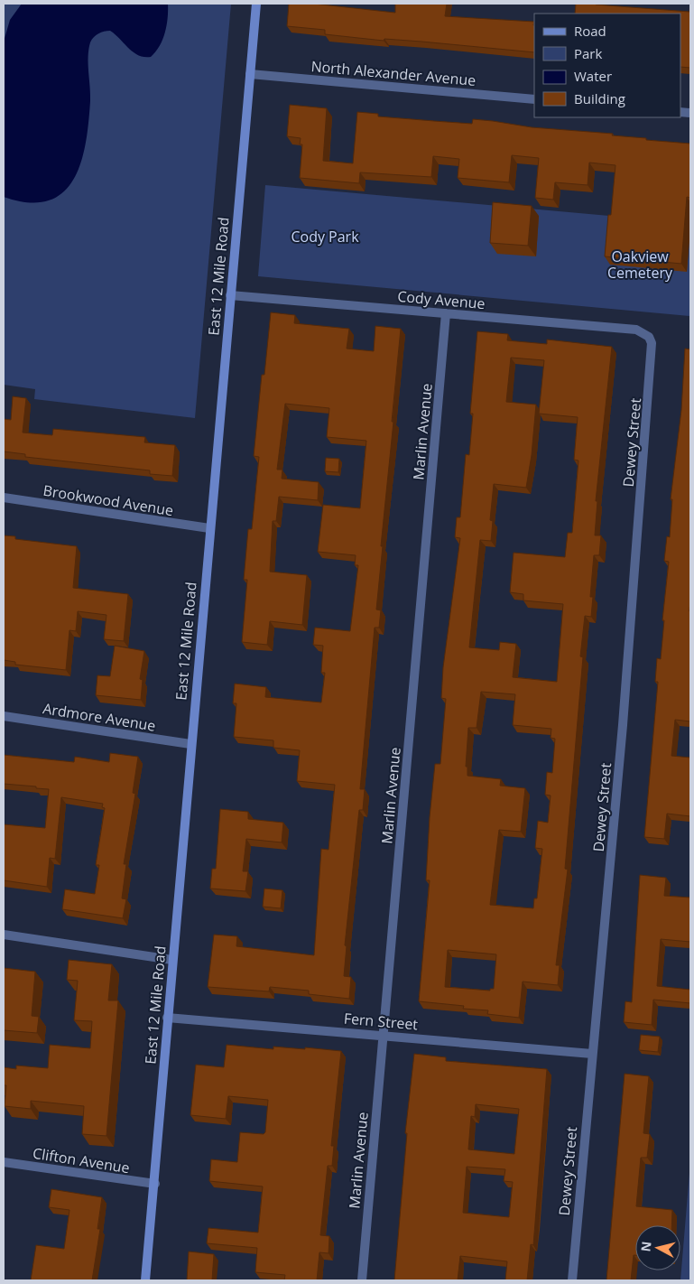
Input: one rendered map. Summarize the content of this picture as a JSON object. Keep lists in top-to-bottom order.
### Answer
{
  "streets": {
    "main road": ["East 12 Mile Road"],
    "street": [
      "North Alexander Avenue",
      "Cody Avenue",
      "Marlin Avenue",
      "Dewey Street",
      "Brookwood Avenue",
      "Ardmore Avenue",
      "Fern Street",
      "Clifton Avenue"
    ]
  },
  "crossings": [
    ["North Alexander Avenue", "East 12 Mile Road"],
    ["East 12 Mile Road", "Cody Avenue"],
    ["East 12 Mile Road", "Brookwood Avenue"],
    ["East 12 Mile Road", "Ardmore Avenue"],
    ["East 12 Mile Road", "Fern Street"],
    ["East 12 Mile Road", "Clifton Avenue"],
    ["Cody Avenue", "Marlin Avenue"],
    ["Cody Avenue", "Dewey Street"],
    ["Marlin Avenue", "Fern Street"],
    ["Dewey Street", "Fern Street"]
  ],
  "parks": ["Cody Park", "Oakview Cemetery"],
  "legend": [
    "Road",
    "Park",
    "Water",
    "Building"
  ],
  "north": "left"
}
